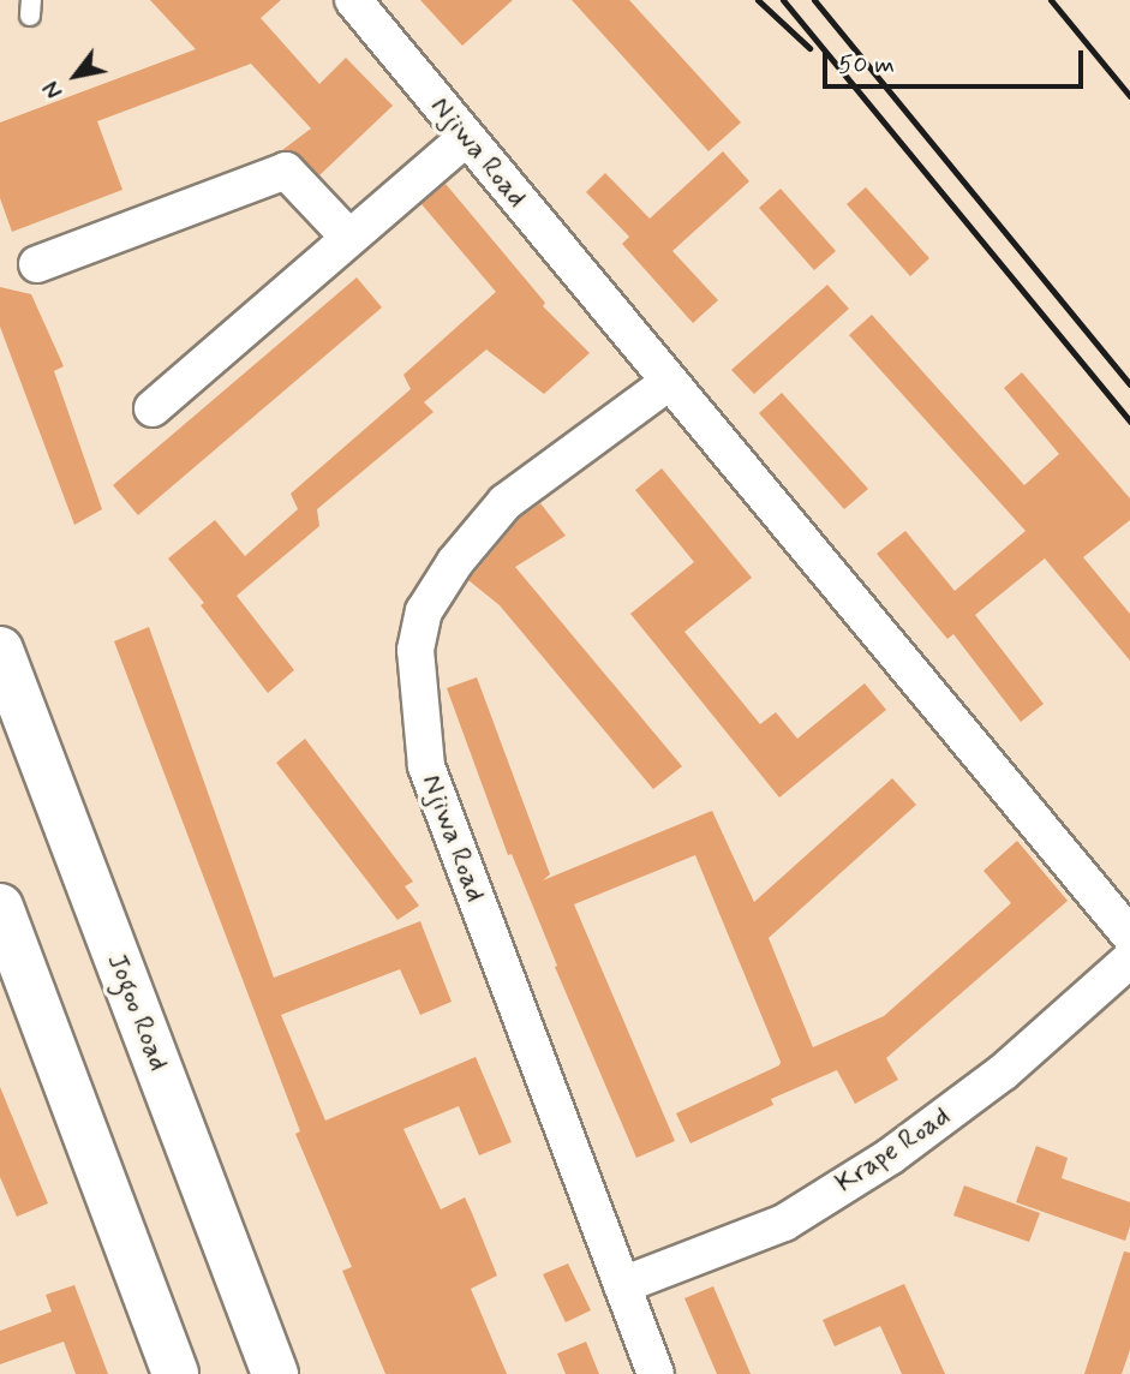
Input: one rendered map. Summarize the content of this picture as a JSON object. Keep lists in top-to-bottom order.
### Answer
{
  "streets": {
    "main road": ["Jogoo Road"],
    "street": ["Njiwa Road", "Krape Road"]
  },
  "crossings": [
    ["Njiwa Road", "Krape Road"]
  ],
  "scale_bar": "50 m",
  "north": "bottom left"
}
